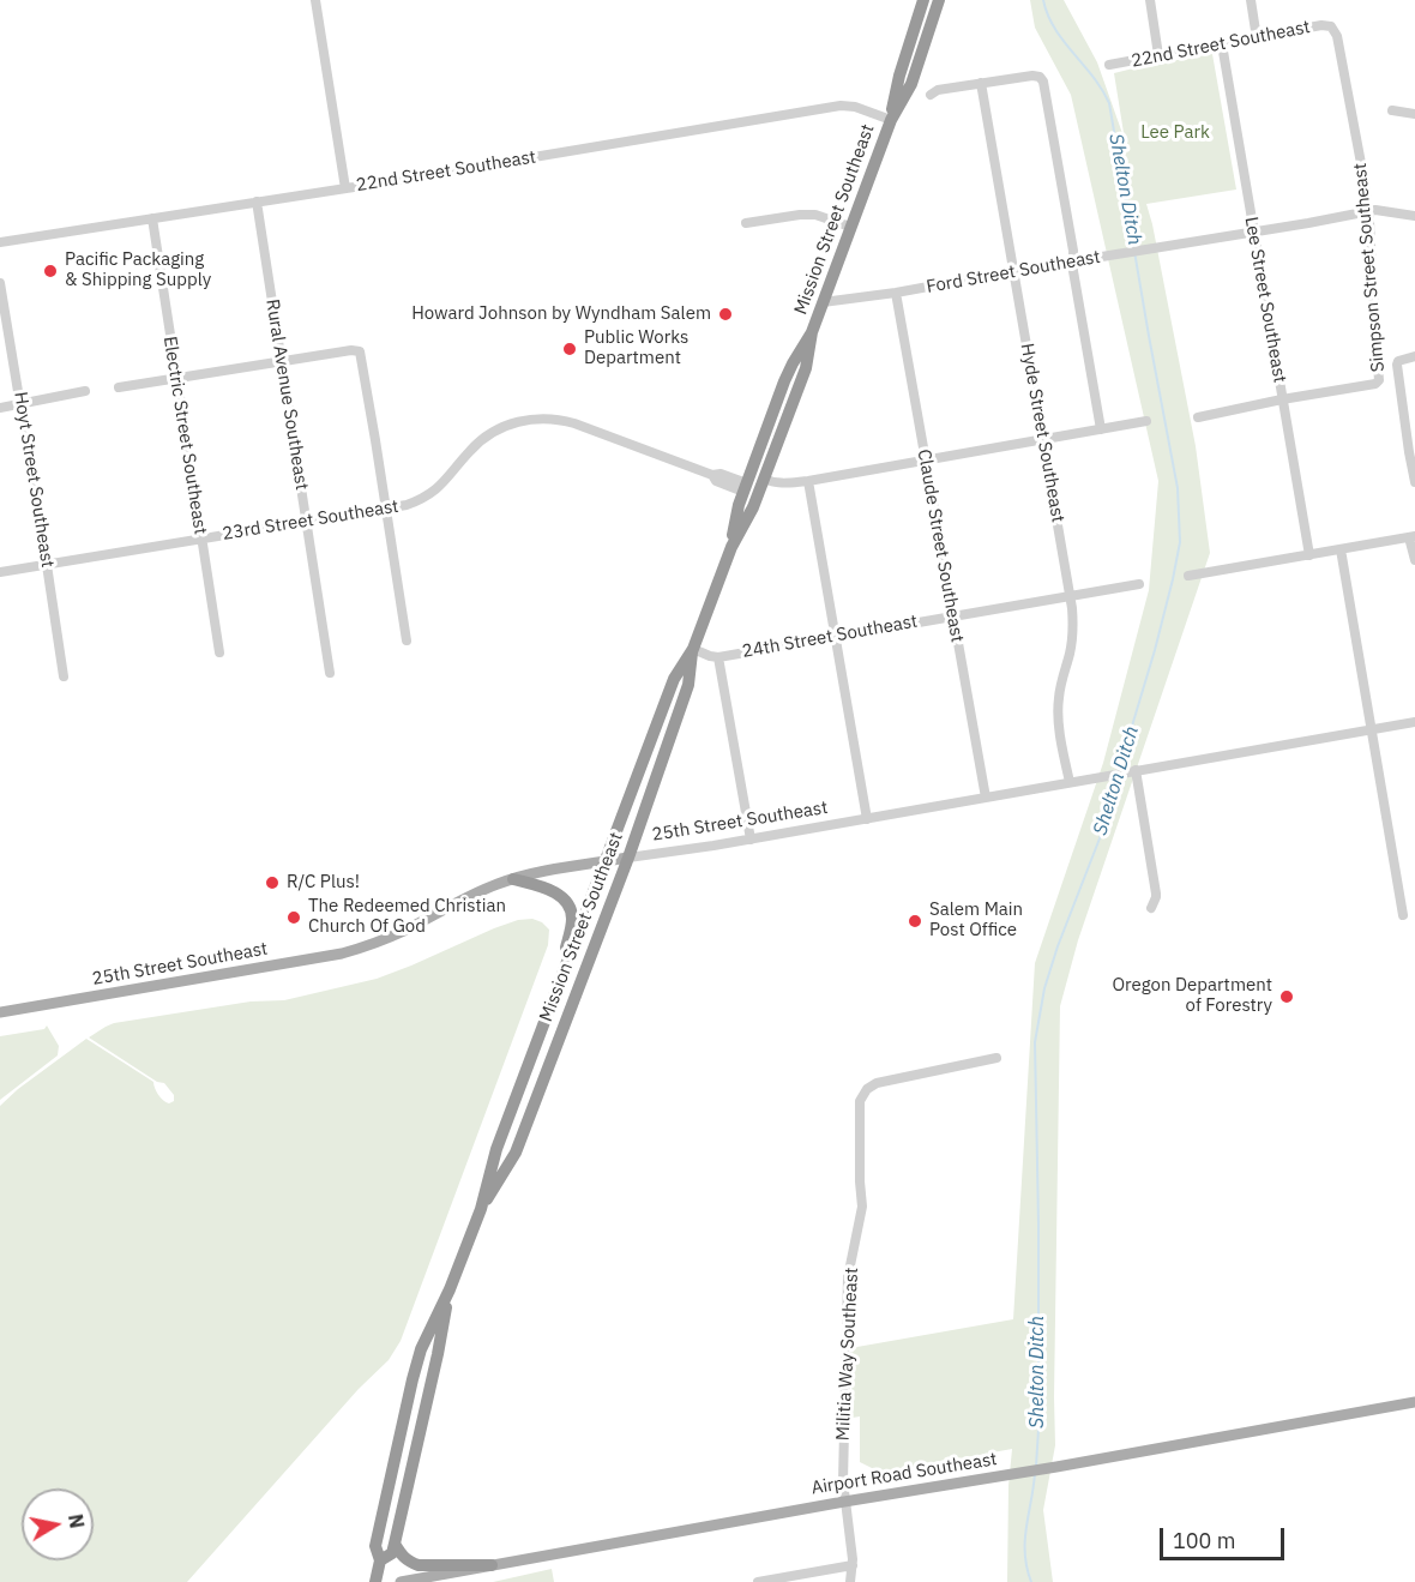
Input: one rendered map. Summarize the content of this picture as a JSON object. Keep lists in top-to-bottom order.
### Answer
{
  "streets": {
    "highway": ["Mission Street Southeast"],
    "main road": ["25th Street Southeast", "Airport Road Southeast"],
    "street": [
      "22nd Street Southeast",
      "Simpson Street Southeast",
      "Ford Street Southeast",
      "Lee Street Southeast",
      "Rural Avenue Southeast",
      "Hyde Street Southeast",
      "Electric Street Southeast",
      "Hoyt Street Southeast",
      "23rd Street Southeast",
      "Claude Street Southeast",
      "24th Street Southeast",
      "Militia Way Southeast"
    ]
  },
  "crossings": [
    ["22nd Street Southeast", "Mission Street Southeast"],
    ["22nd Street Southeast", "Simpson Street Southeast"],
    ["22nd Street Southeast", "Lee Street Southeast"],
    ["22nd Street Southeast", "Rural Avenue Southeast"],
    ["22nd Street Southeast", "Electric Street Southeast"],
    ["Mission Street Southeast", "Ford Street Southeast"],
    ["Mission Street Southeast", "23rd Street Southeast"],
    ["Mission Street Southeast", "24th Street Southeast"],
    ["Mission Street Southeast", "25th Street Southeast"],
    ["Simpson Street Southeast", "Ford Street Southeast"],
    ["Simpson Street Southeast", "Lee Street Southeast"],
    ["Ford Street Southeast", "Lee Street Southeast"],
    ["Ford Street Southeast", "Hyde Street Southeast"],
    ["Ford Street Southeast", "Claude Street Southeast"],
    ["Rural Avenue Southeast", "23rd Street Southeast"],
    ["Hyde Street Southeast", "24th Street Southeast"],
    ["Hyde Street Southeast", "25th Street Southeast"],
    ["Electric Street Southeast", "23rd Street Southeast"],
    ["Hoyt Street Southeast", "23rd Street Southeast"],
    ["Claude Street Southeast", "24th Street Southeast"],
    ["Claude Street Southeast", "25th Street Southeast"],
    ["Militia Way Southeast", "Airport Road Southeast"]
  ],
  "water": ["Shelton Ditch"],
  "parks": ["Lee Park"],
  "places": [
    "Pacific Packaging & Shipping Supply",
    "Howard Johnson by Wyndham Salem",
    "Public Works Department",
    "R/C Plus!",
    "The Redeemed Christian Church Of God",
    "Salem Main Post Office",
    "Oregon Department of Forestry"
  ],
  "scale_bar": "100 m",
  "north": "right"
}
